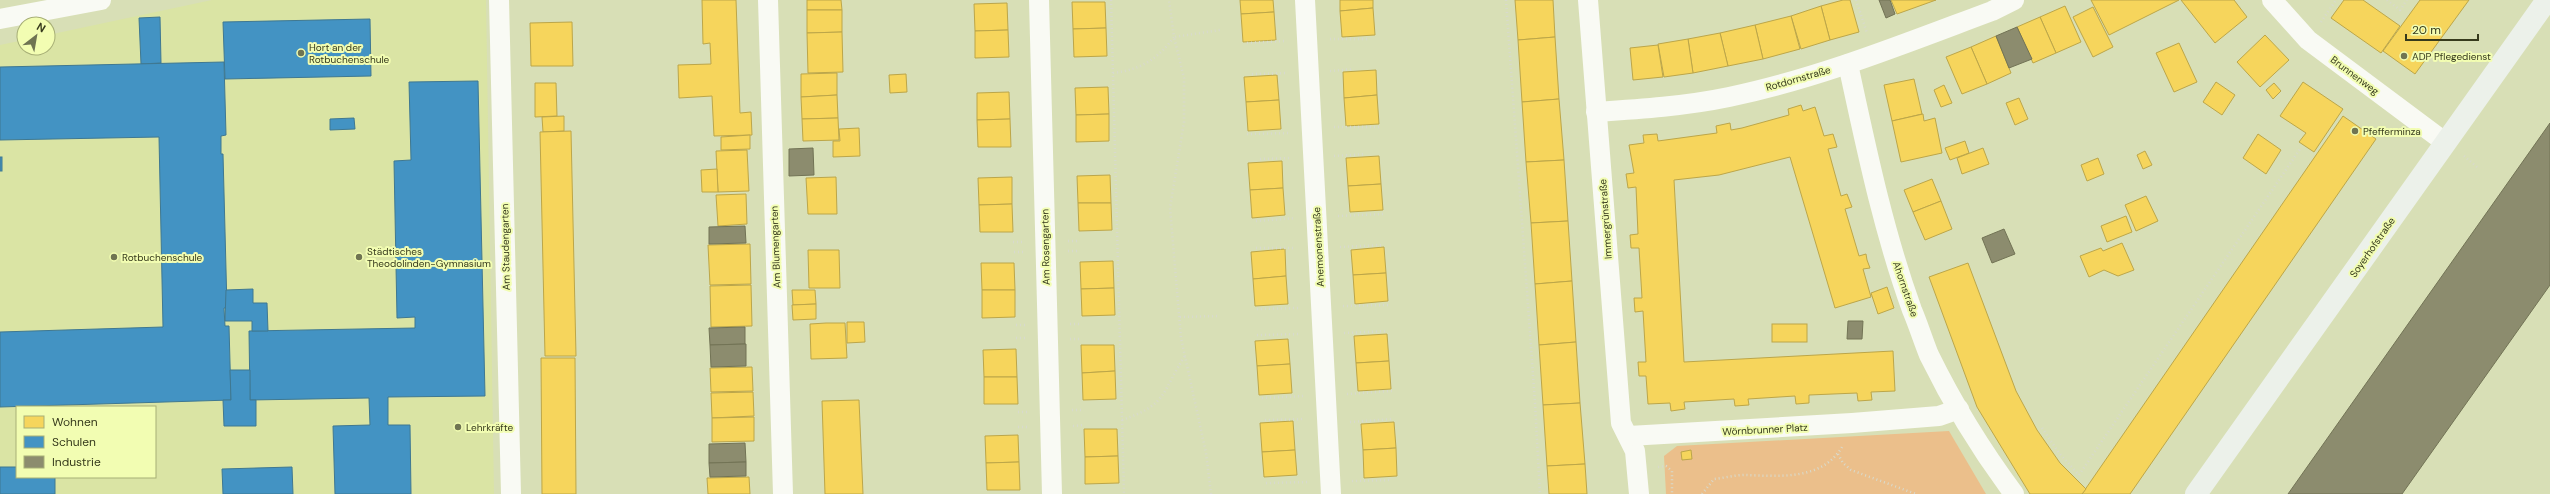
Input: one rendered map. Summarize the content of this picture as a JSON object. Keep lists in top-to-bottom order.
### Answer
{
  "streets": {
    "main road": ["Soyerhofstraße"],
    "street": [
      "Brunnenweg",
      "Rotdornstraße",
      "Immergrünstraße",
      "Am Staudengarten",
      "Am Blumengarten",
      "Am Rosengarten",
      "Anemonenstraße",
      "Ahornstraße",
      "Wörnbrunner Platz"
    ]
  },
  "crossings": [
    ["Brunnenweg", "Soyerhofstraße"],
    ["Rotdornstraße", "Immergrünstraße"],
    ["Rotdornstraße", "Ahornstraße"],
    ["Immergrünstraße", "Wörnbrunner Platz"],
    ["Ahornstraße", "Wörnbrunner Platz"]
  ],
  "places": [
    "Hort an der Rotbuchenschule",
    "ADP Pflegedienst",
    "Pfefferminza",
    "Rotbuchenschule",
    "Städtisches Theodolinden-Gymnasium",
    "Lehrkräfte"
  ],
  "legend": ["Wohnen", "Schulen", "Industrie"],
  "scale_bar": "20 m",
  "north": "top right"
}
